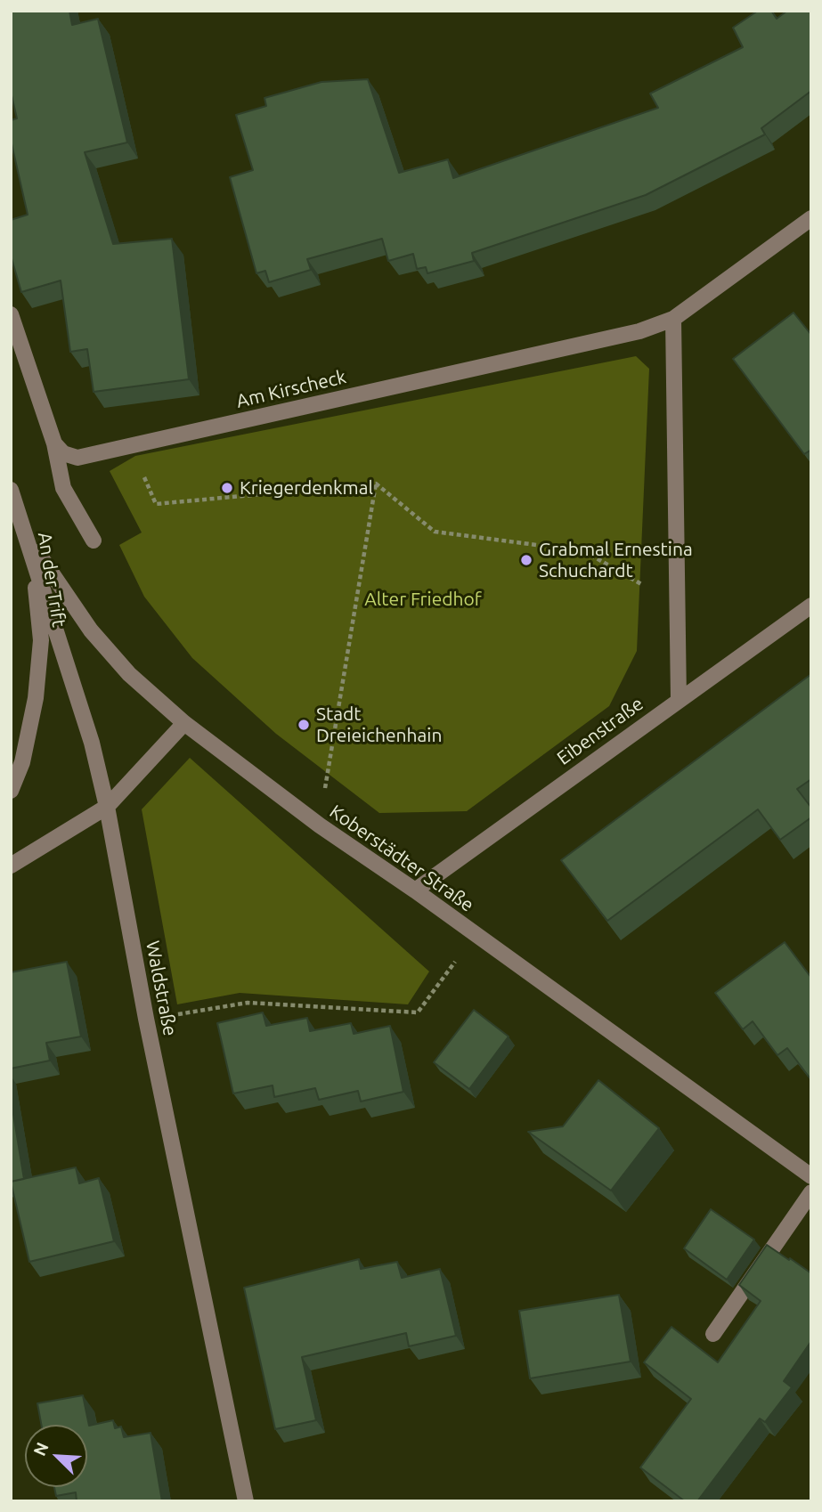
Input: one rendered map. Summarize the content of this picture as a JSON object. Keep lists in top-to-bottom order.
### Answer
{
  "streets": {
    "street": [
      "Am Kirscheck",
      "An der Trift",
      "Eibenstraße",
      "Koberstädter Straße",
      "Waldstraße"
    ]
  },
  "crossings": [
    ["An der Trift", "Koberstädter Straße"],
    ["An der Trift", "Waldstraße"],
    ["Eibenstraße", "Koberstädter Straße"],
    ["Koberstädter Straße", "Waldstraße"]
  ],
  "parks": ["Alter Friedhof"],
  "places": ["Kriegerdenkmal", "Grabmal Ernestina Schuchardt", "Stadt Dreieichenhain"],
  "north": "top left"
}
